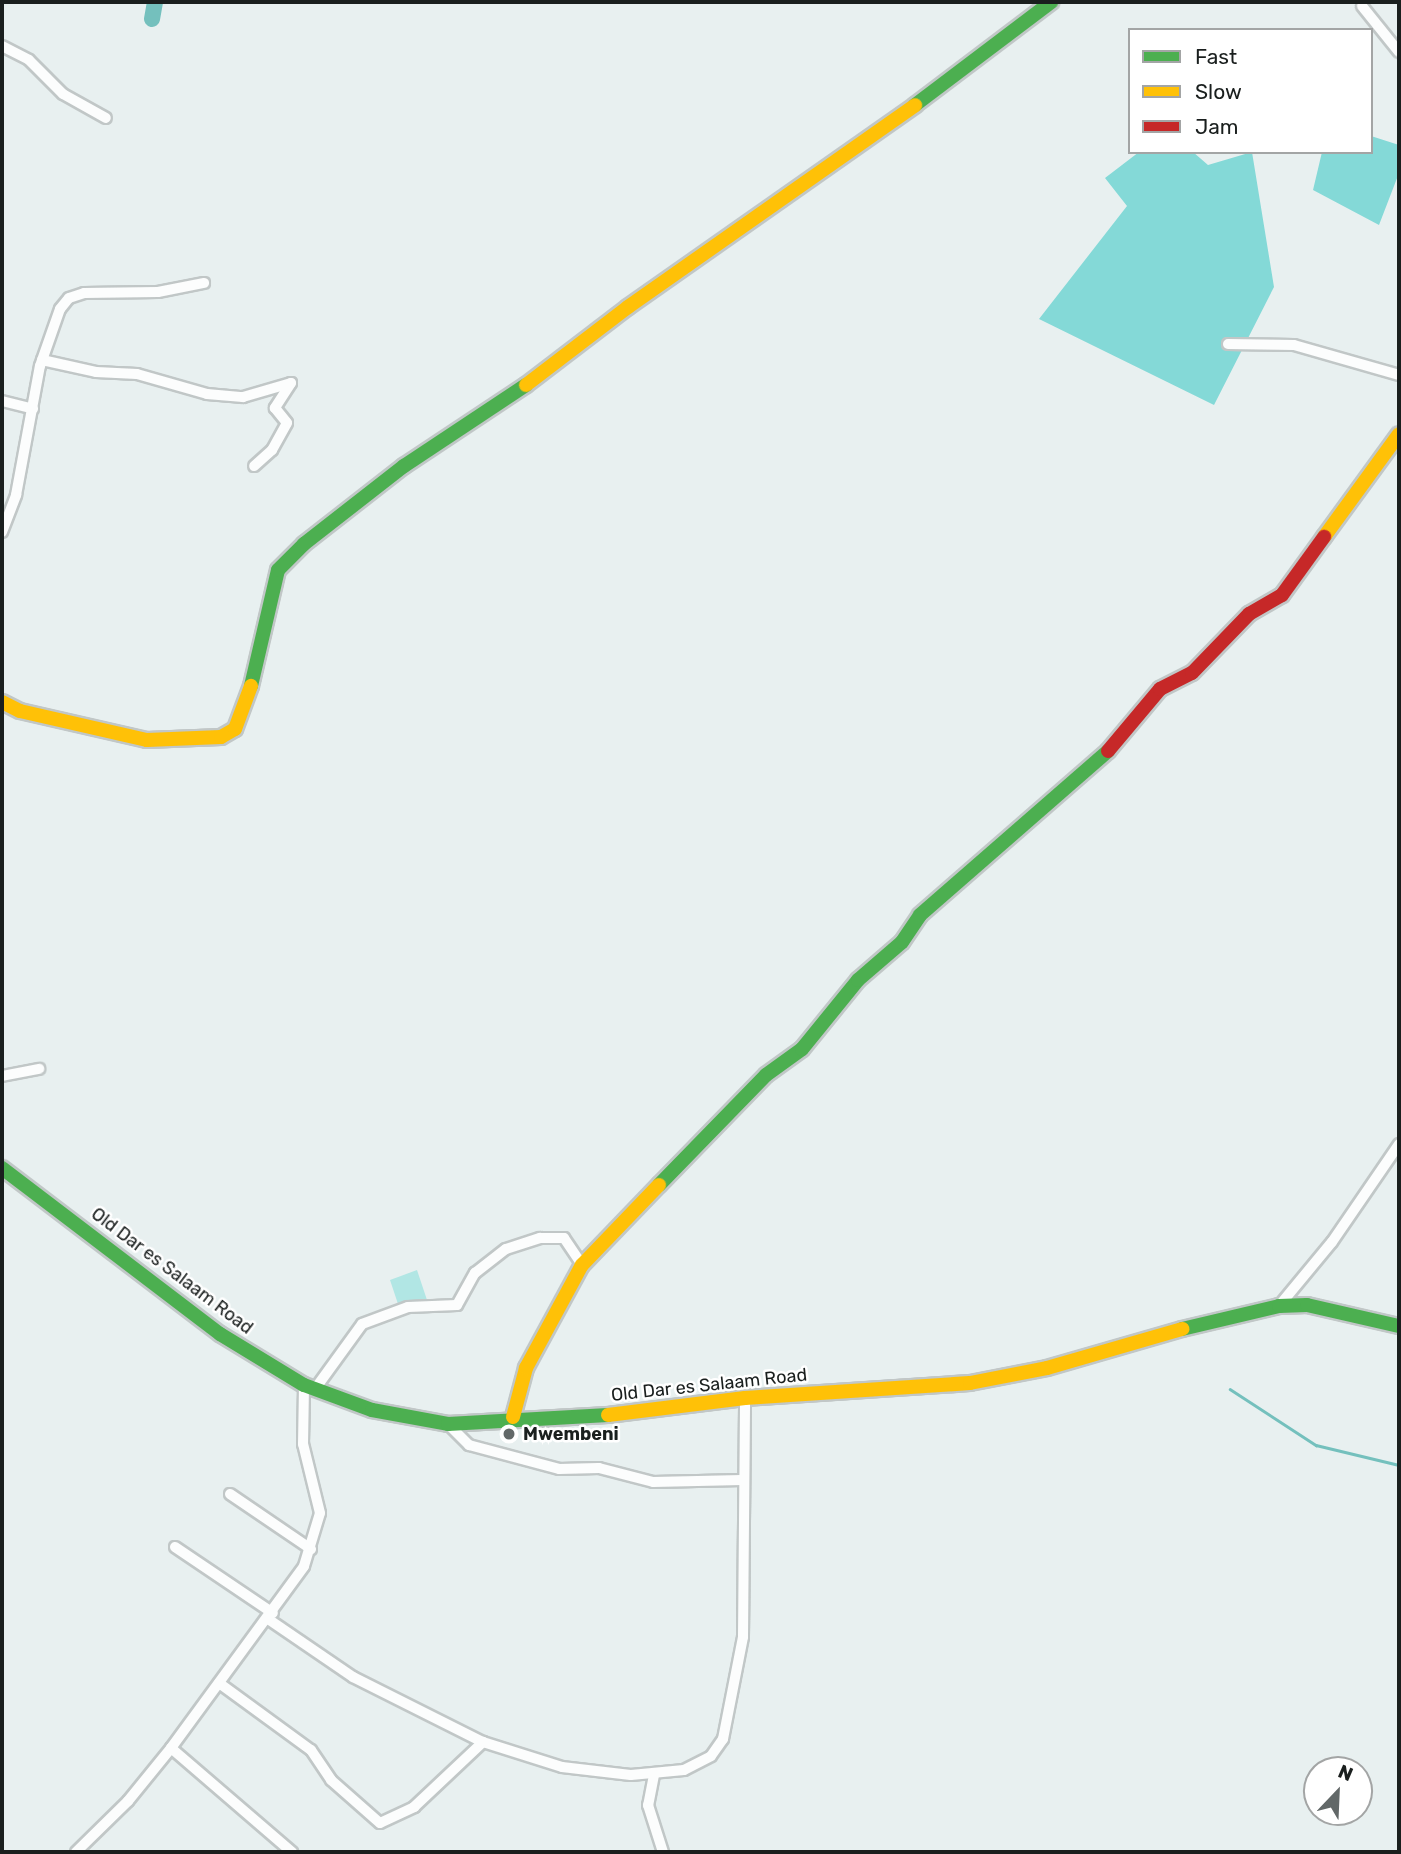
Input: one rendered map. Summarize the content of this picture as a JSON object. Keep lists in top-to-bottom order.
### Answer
{
  "streets": {
    "street": ["Old Dar es Salaam Road"]
  },
  "places": ["Mwembeni"],
  "legend": ["Fast", "Slow", "Jam"],
  "north": "top right"
}
